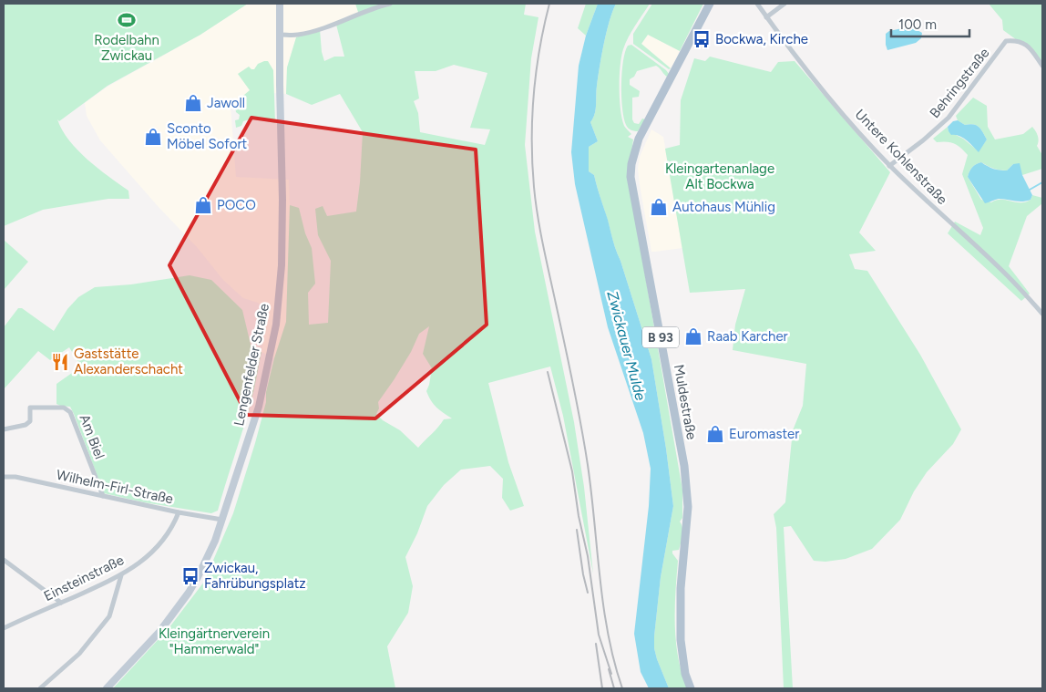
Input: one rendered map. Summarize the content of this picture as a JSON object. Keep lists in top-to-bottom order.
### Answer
{
  "streets": {
    "main road": ["B 93", "Lengenfelder Straße", "Muldestraße"],
    "street": [
      "Behringstraße",
      "Untere Kohlenstraße",
      "Am Biel",
      "Wilhelm-Firl-Straße",
      "Einsteinstraße"
    ]
  },
  "crossings": [
    ["Behringstraße", "Untere Kohlenstraße"],
    ["Lengenfelder Straße", "Wilhelm-Firl-Straße"],
    ["Am Biel", "Wilhelm-Firl-Straße"],
    ["Wilhelm-Firl-Straße", "Einsteinstraße"]
  ],
  "water": ["Zwickauer Mulde"],
  "parks": ["Kleingartenanlage Alt Bockwa", "Kleingärtnerverein \"Hammerwald\""],
  "places": {
    "sports": ["Rodelbahn Zwickau"],
    "bus stop": ["Bockwa, Kirche", "Zwickau, Fahrübungsplatz"],
    "shop": [
      "Jawoll",
      "Sconto Möbel Sofort",
      "POCO",
      "Autohaus Mühlig",
      "Raab Karcher",
      "Euromaster"
    ],
    "restaurant": ["Gaststätte Alexanderschacht"]
  },
  "scale_bar": "100 m"
}
